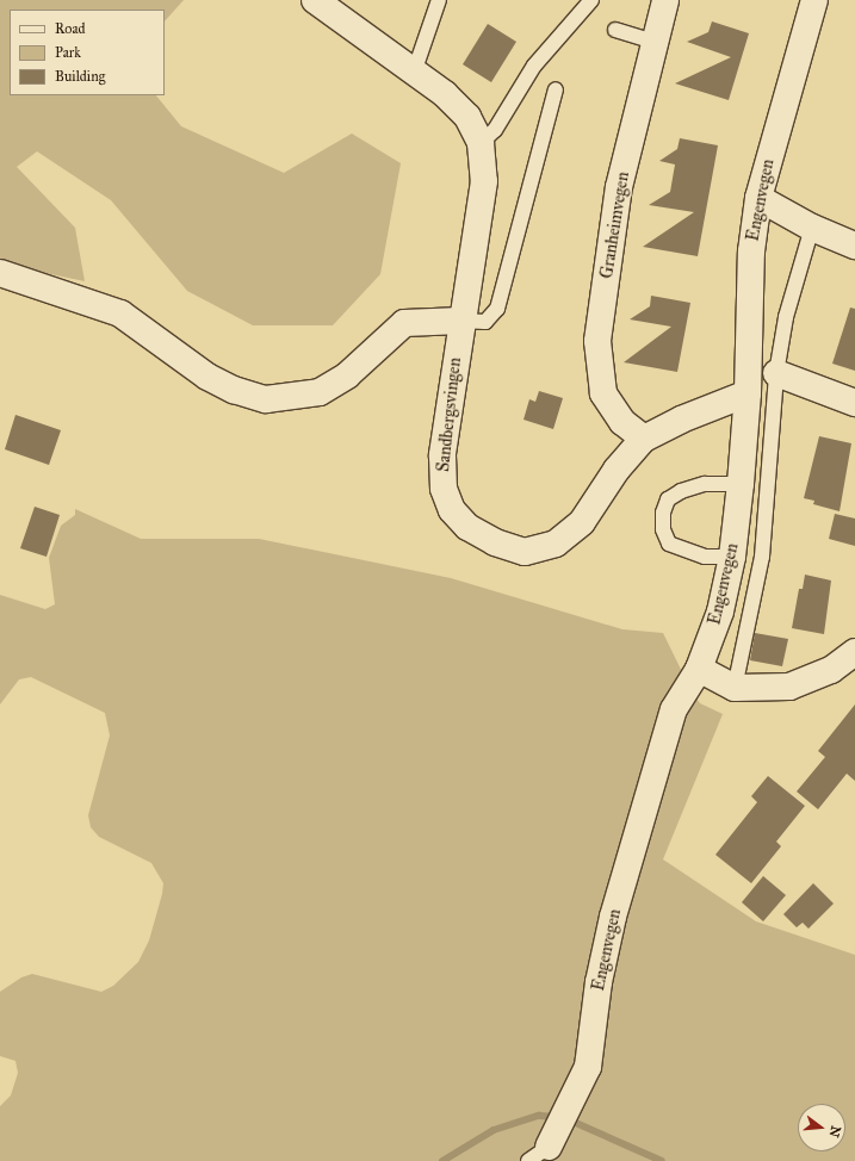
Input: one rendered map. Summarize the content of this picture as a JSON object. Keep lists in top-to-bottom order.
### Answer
{
  "streets": {
    "street": ["Engenvegen", "Granheimvegen", "Sandbergsvingen"]
  },
  "crossings": [
    ["Engenvegen", "Sandbergsvingen"],
    ["Granheimvegen", "Sandbergsvingen"]
  ],
  "legend": ["Road", "Park", "Building"],
  "north": "right"
}
